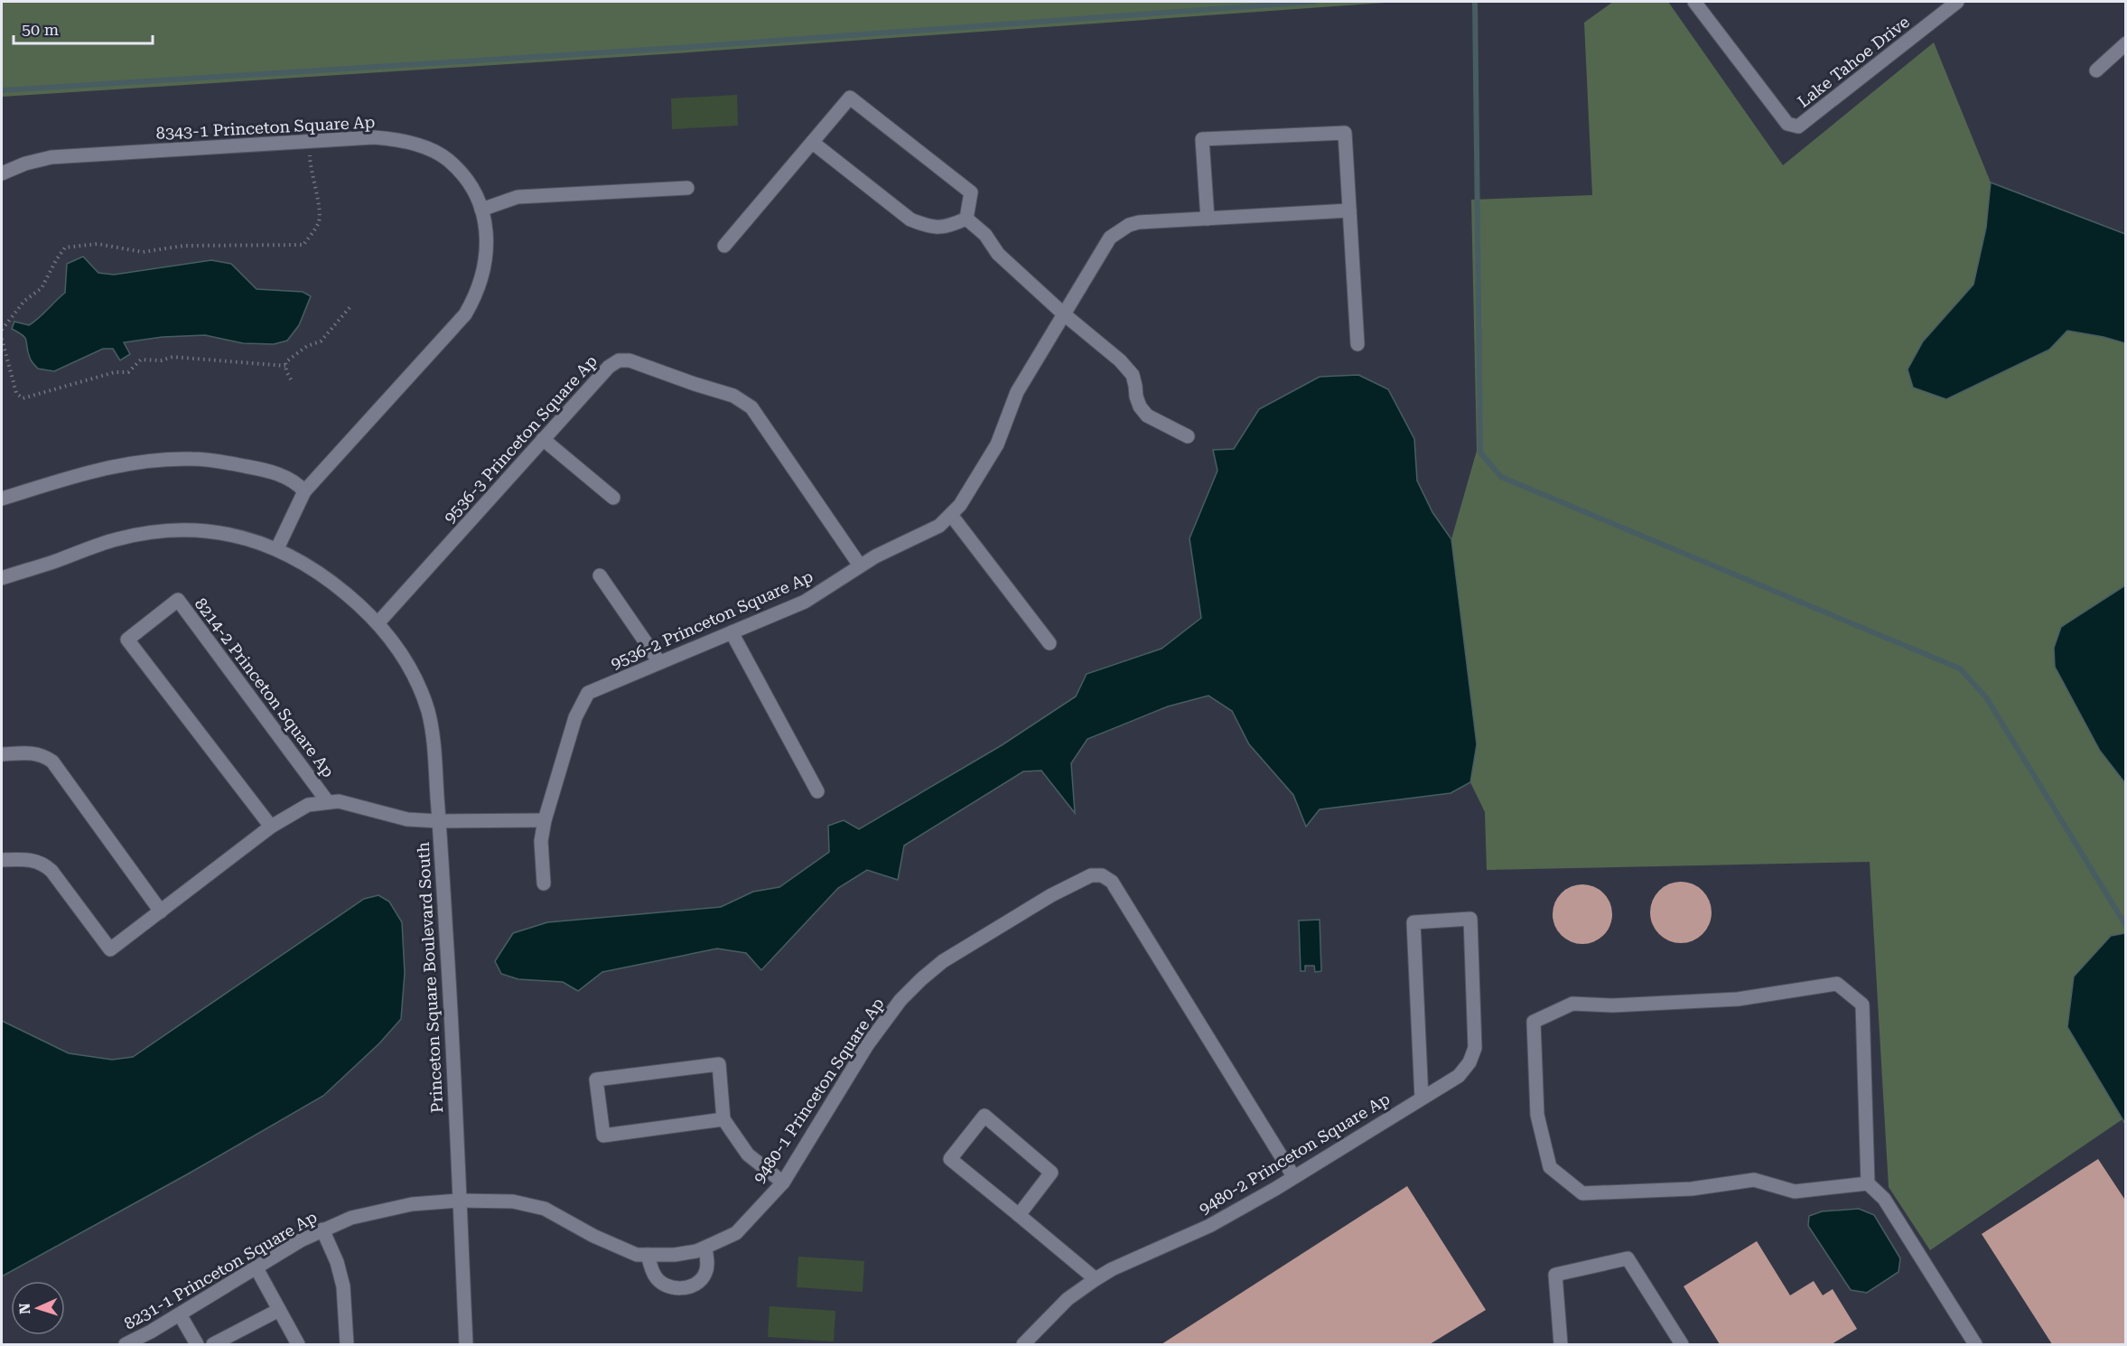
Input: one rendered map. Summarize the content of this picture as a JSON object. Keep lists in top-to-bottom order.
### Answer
{
  "streets": {
    "street": [
      "Lake Tahoe Drive",
      "8343-1 Princeton Square Ap",
      "9536-3 Princeton Square Ap",
      "9536-2 Princeton Square Ap",
      "8214-2 Princeton Square Ap",
      "Princeton Square Boulevard South",
      "9480-1 Princeton Square Ap",
      "9480-2 Princeton Square Ap",
      "8231-1 Princeton Square Ap"
    ]
  },
  "crossings": [
    ["8343-1 Princeton Square Ap", "Princeton Square Boulevard South"],
    ["9536-3 Princeton Square Ap", "9536-2 Princeton Square Ap"],
    ["9536-3 Princeton Square Ap", "Princeton Square Boulevard South"],
    ["Princeton Square Boulevard South", "9480-1 Princeton Square Ap"],
    ["Princeton Square Boulevard South", "8231-1 Princeton Square Ap"],
    ["9480-1 Princeton Square Ap", "9480-2 Princeton Square Ap"],
    ["9480-1 Princeton Square Ap", "8231-1 Princeton Square Ap"]
  ],
  "scale_bar": "50 m",
  "north": "left"
}
